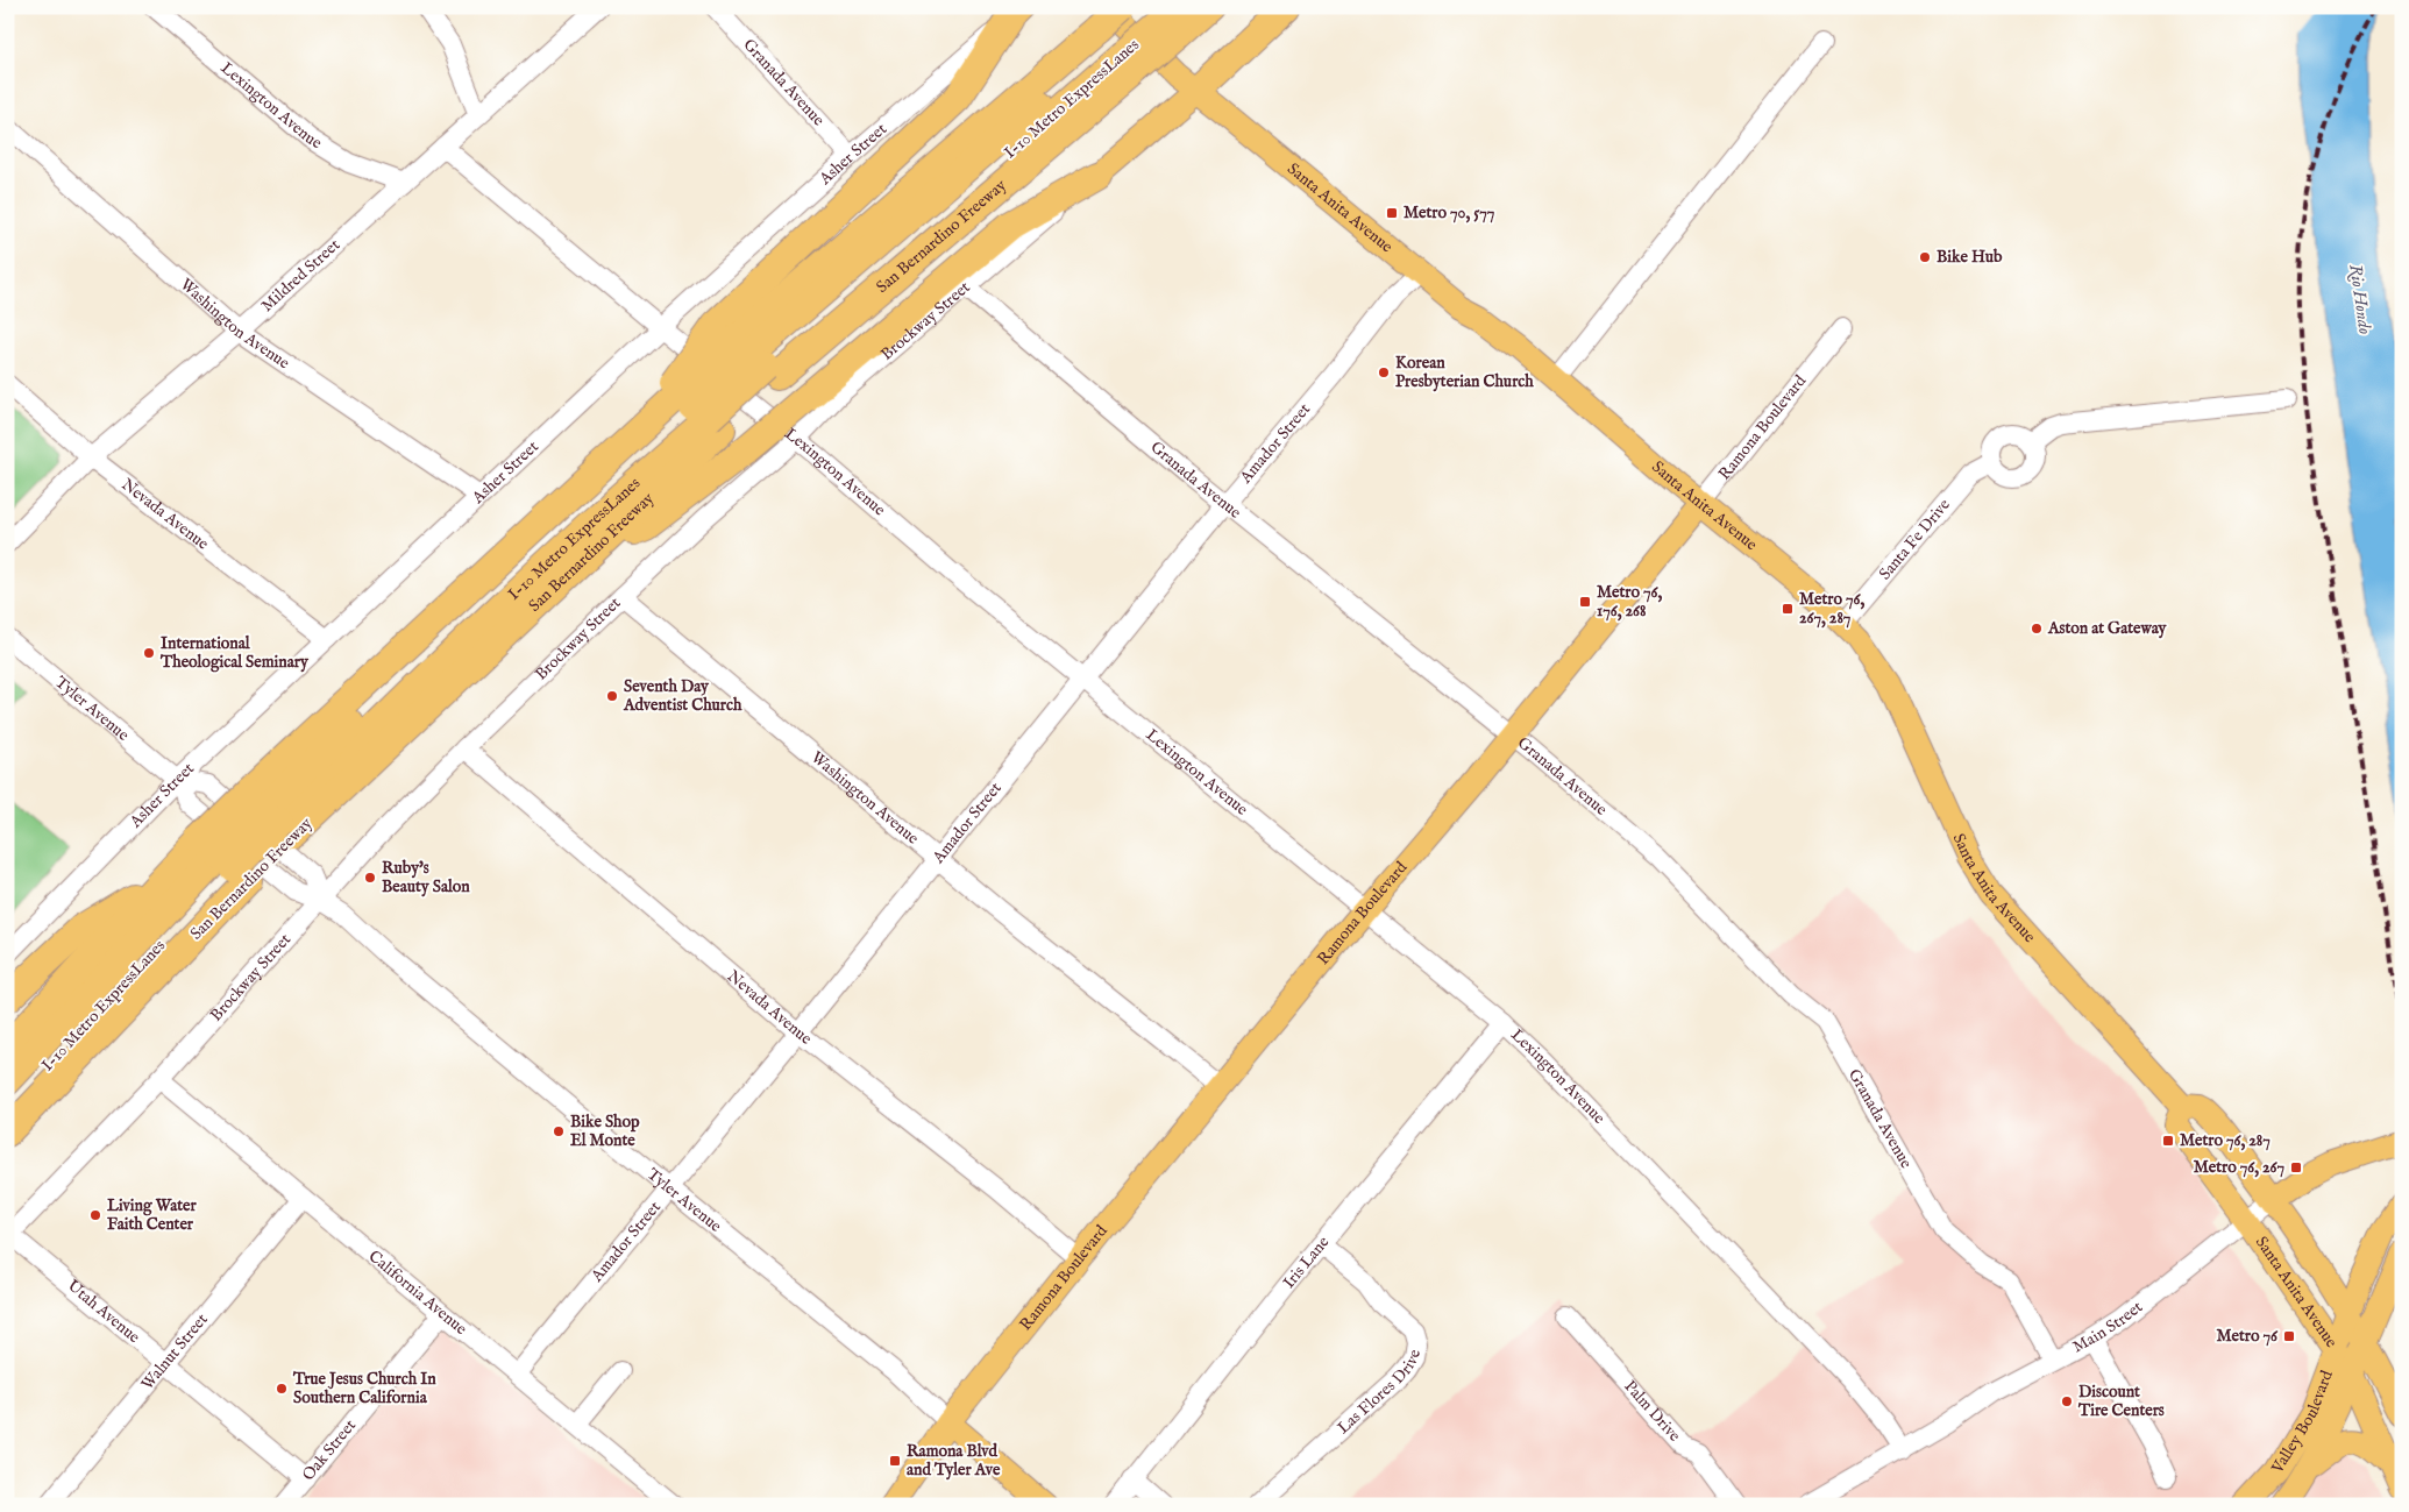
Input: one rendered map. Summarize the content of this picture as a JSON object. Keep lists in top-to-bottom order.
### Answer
{
  "streets": {
    "highway": ["I-10 Metro ExpressLanes", "San Bernardino Freeway"],
    "main road": [
      "Santa Anita Avenue",
      "Brockway Street",
      "Ramona Boulevard",
      "Tyler Avenue",
      "Main Street",
      "Valley Boulevard"
    ],
    "street": [
      "Granada Avenue",
      "Lexington Avenue",
      "Asher Street",
      "Mildred Street",
      "Washington Avenue",
      "Amador Street",
      "Nevada Avenue",
      "Santa Fe Drive",
      "Iris Lane",
      "California Avenue",
      "Utah Avenue",
      "Walnut Street",
      "Las Flores Drive",
      "Palm Drive",
      "Oak Street"
    ]
  },
  "crossings": [
    ["Granada Avenue", "Asher Street"],
    ["Granada Avenue", "Brockway Street"],
    ["Granada Avenue", "Ramona Boulevard"],
    ["Granada Avenue", "Amador Street"],
    ["Granada Avenue", "Main Street"],
    ["I-10 Metro ExpressLanes", "Santa Anita Avenue"],
    ["I-10 Metro ExpressLanes", "San Bernardino Freeway"],
    ["Lexington Avenue", "Asher Street"],
    ["Lexington Avenue", "Mildred Street"],
    ["Lexington Avenue", "Brockway Street"],
    ["Lexington Avenue", "Ramona Boulevard"],
    ["Lexington Avenue", "Amador Street"],
    ["Lexington Avenue", "Iris Lane"],
    ["Lexington Avenue", "Main Street"],
    ["Asher Street", "Washington Avenue"],
    ["Asher Street", "Nevada Avenue"],
    ["Asher Street", "Tyler Avenue"],
    ["Santa Anita Avenue", "San Bernardino Freeway"],
    ["Santa Anita Avenue", "Brockway Street"],
    ["Santa Anita Avenue", "Ramona Boulevard"],
    ["Santa Anita Avenue", "Amador Street"],
    ["Santa Anita Avenue", "Santa Fe Drive"],
    ["Santa Anita Avenue", "Main Street"],
    ["Santa Anita Avenue", "Valley Boulevard"],
    ["Mildred Street", "Washington Avenue"],
    ["Mildred Street", "Nevada Avenue"],
    ["Brockway Street", "Washington Avenue"],
    ["Brockway Street", "Nevada Avenue"],
    ["Brockway Street", "Tyler Avenue"],
    ["Brockway Street", "California Avenue"],
    ["Brockway Street", "Utah Avenue"],
    ["Washington Avenue", "Ramona Boulevard"],
    ["Washington Avenue", "Amador Street"],
    ["Ramona Boulevard", "Nevada Avenue"],
    ["Ramona Boulevard", "Tyler Avenue"],
    ["Amador Street", "Nevada Avenue"],
    ["Amador Street", "Tyler Avenue"],
    ["Amador Street", "California Avenue"],
    ["Iris Lane", "Las Flores Drive"],
    ["California Avenue", "Walnut Street"],
    ["California Avenue", "Oak Street"],
    ["Utah Avenue", "Walnut Street"],
    ["Utah Avenue", "Oak Street"]
  ],
  "water": ["Rio Hondo"],
  "places": {
    "transit": [
      "Metro 70, 577",
      "Metro 76, 176, 268",
      "Metro 76, 267, 287",
      "Metro 76, 287",
      "Metro 76, 267",
      "Metro 76",
      "Ramona Blvd and Tyler Ave"
    ],
    "other": [
      "Bike Hub",
      "Korean Presbyterian Church",
      "Aston at Gateway",
      "International Theological Seminary",
      "Seventh Day Adventist Church",
      "Ruby's Beauty Salon",
      "Bike Shop El Monte",
      "Living Water Faith Center",
      "True Jesus Church In Southern California",
      "Discount Tire Centers"
    ]
  }
}
